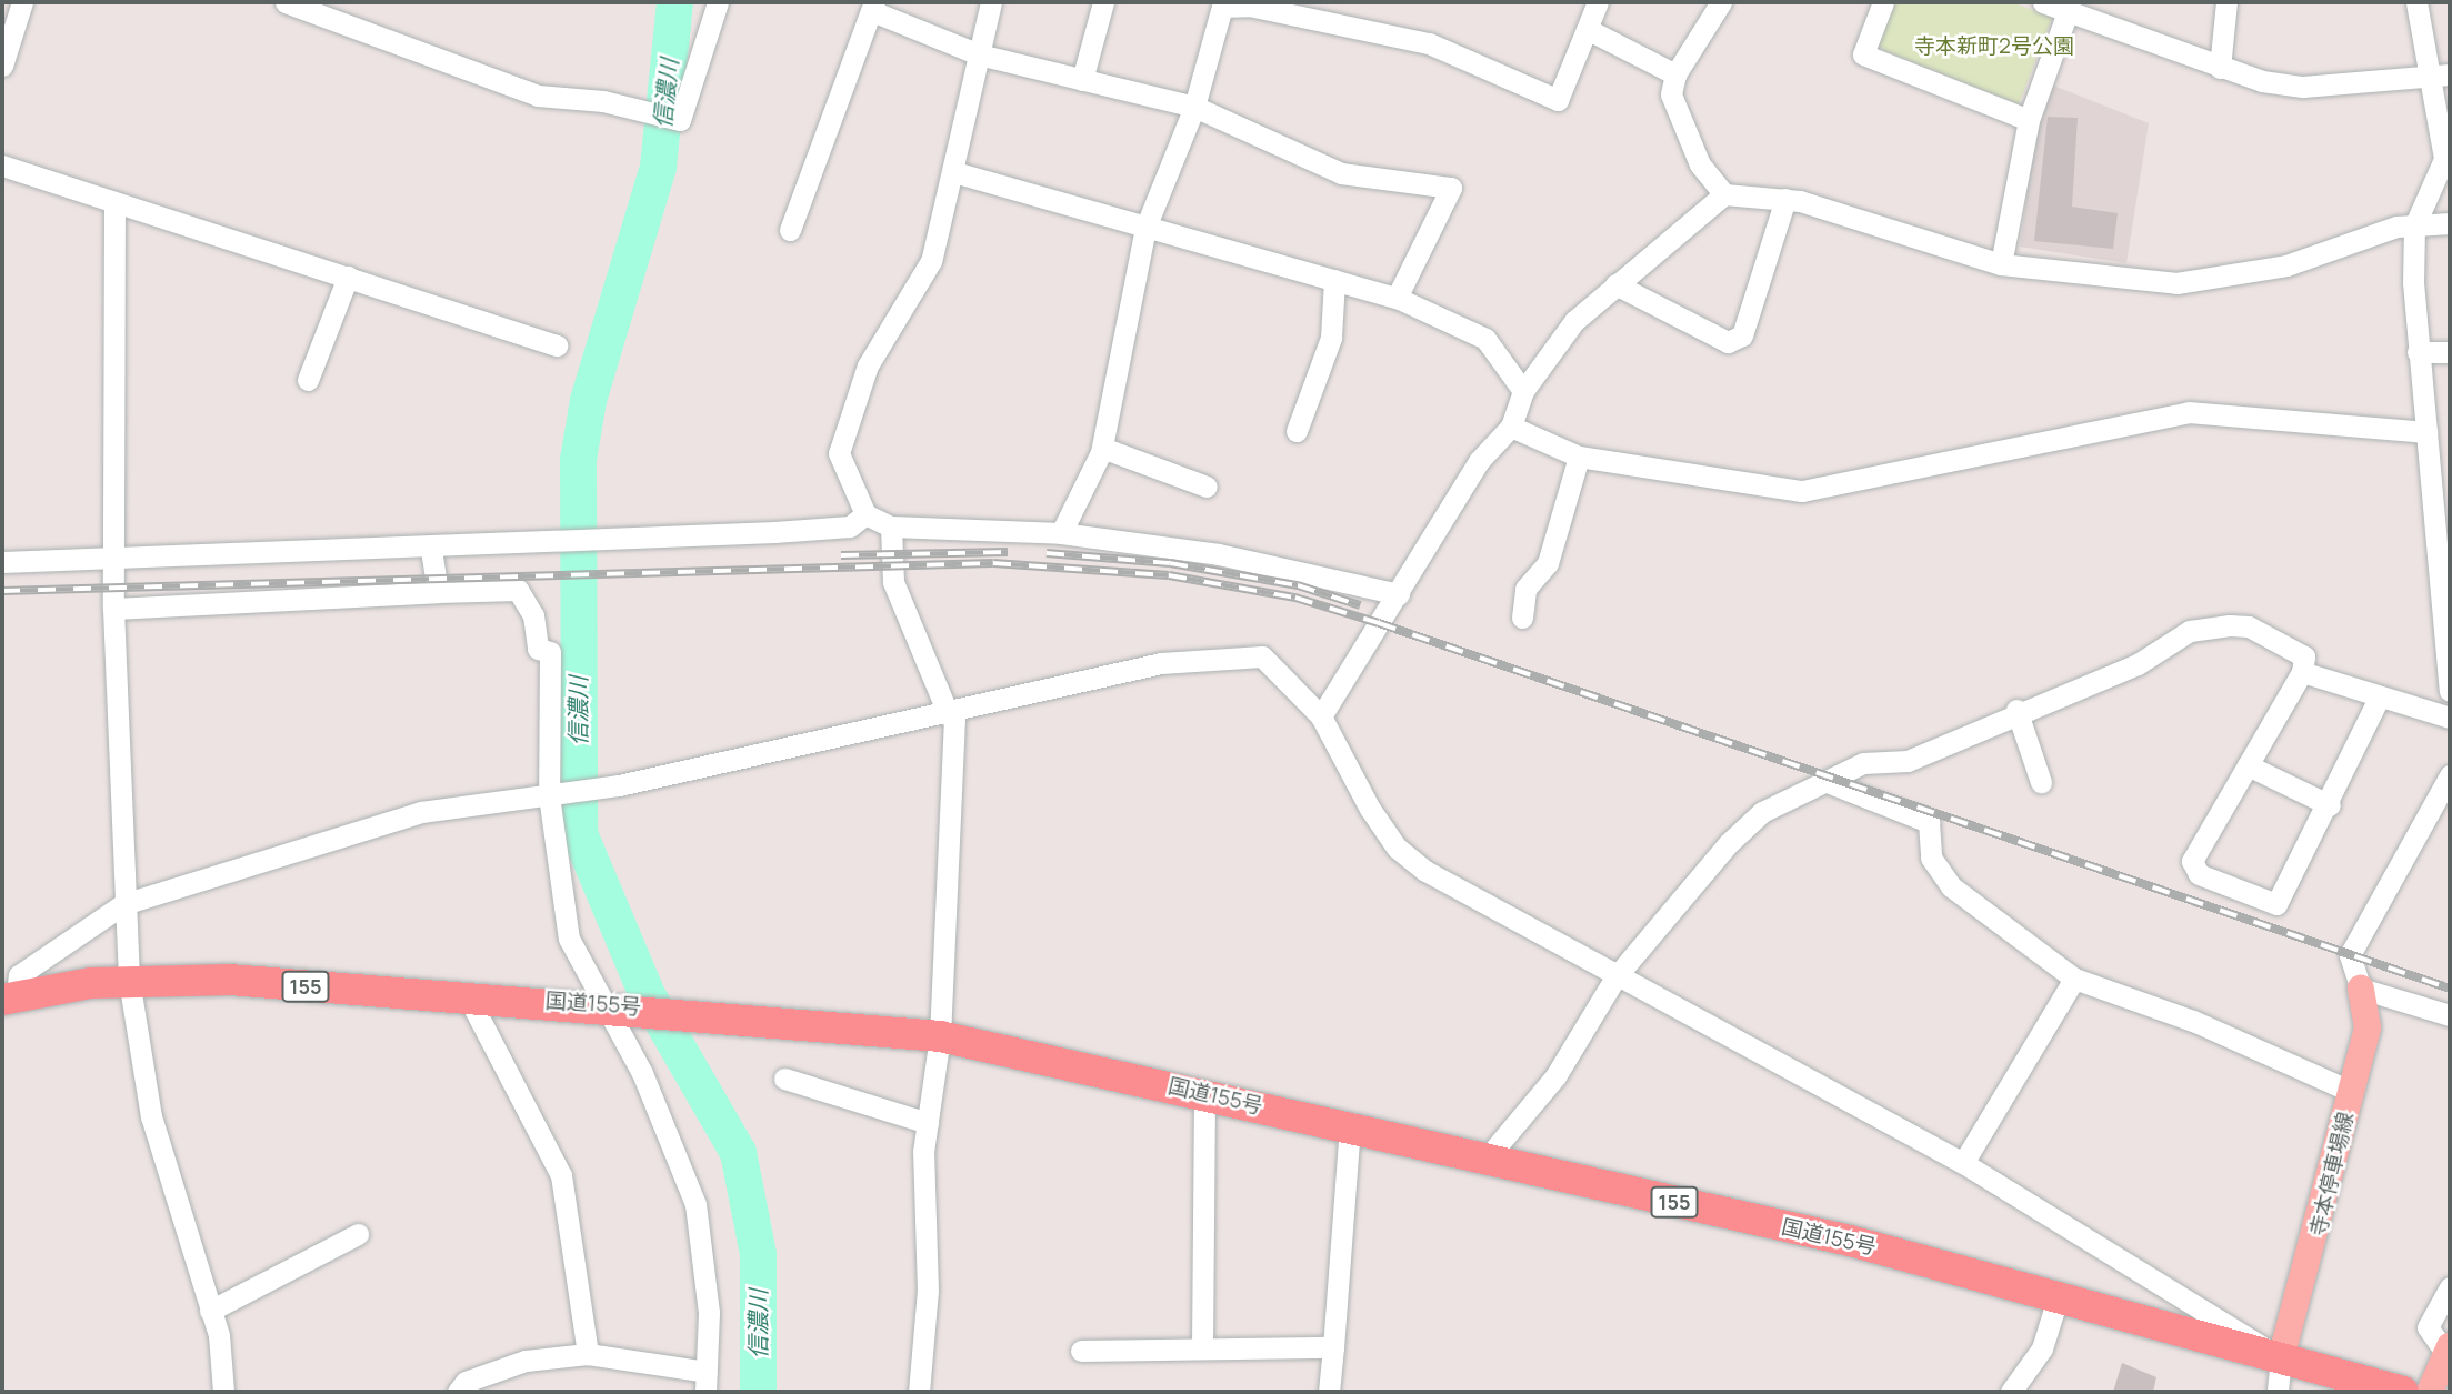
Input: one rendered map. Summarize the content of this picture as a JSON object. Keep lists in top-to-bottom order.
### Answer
{
  "streets": {
    "highway": ["155", "国道155号"],
    "main road": ["寺本停車場線"]
  },
  "crossings": [
    ["国道155号", "寺本停車場線"]
  ],
  "water": ["信濃川"],
  "parks": ["寺本新町2号公園"]
}
